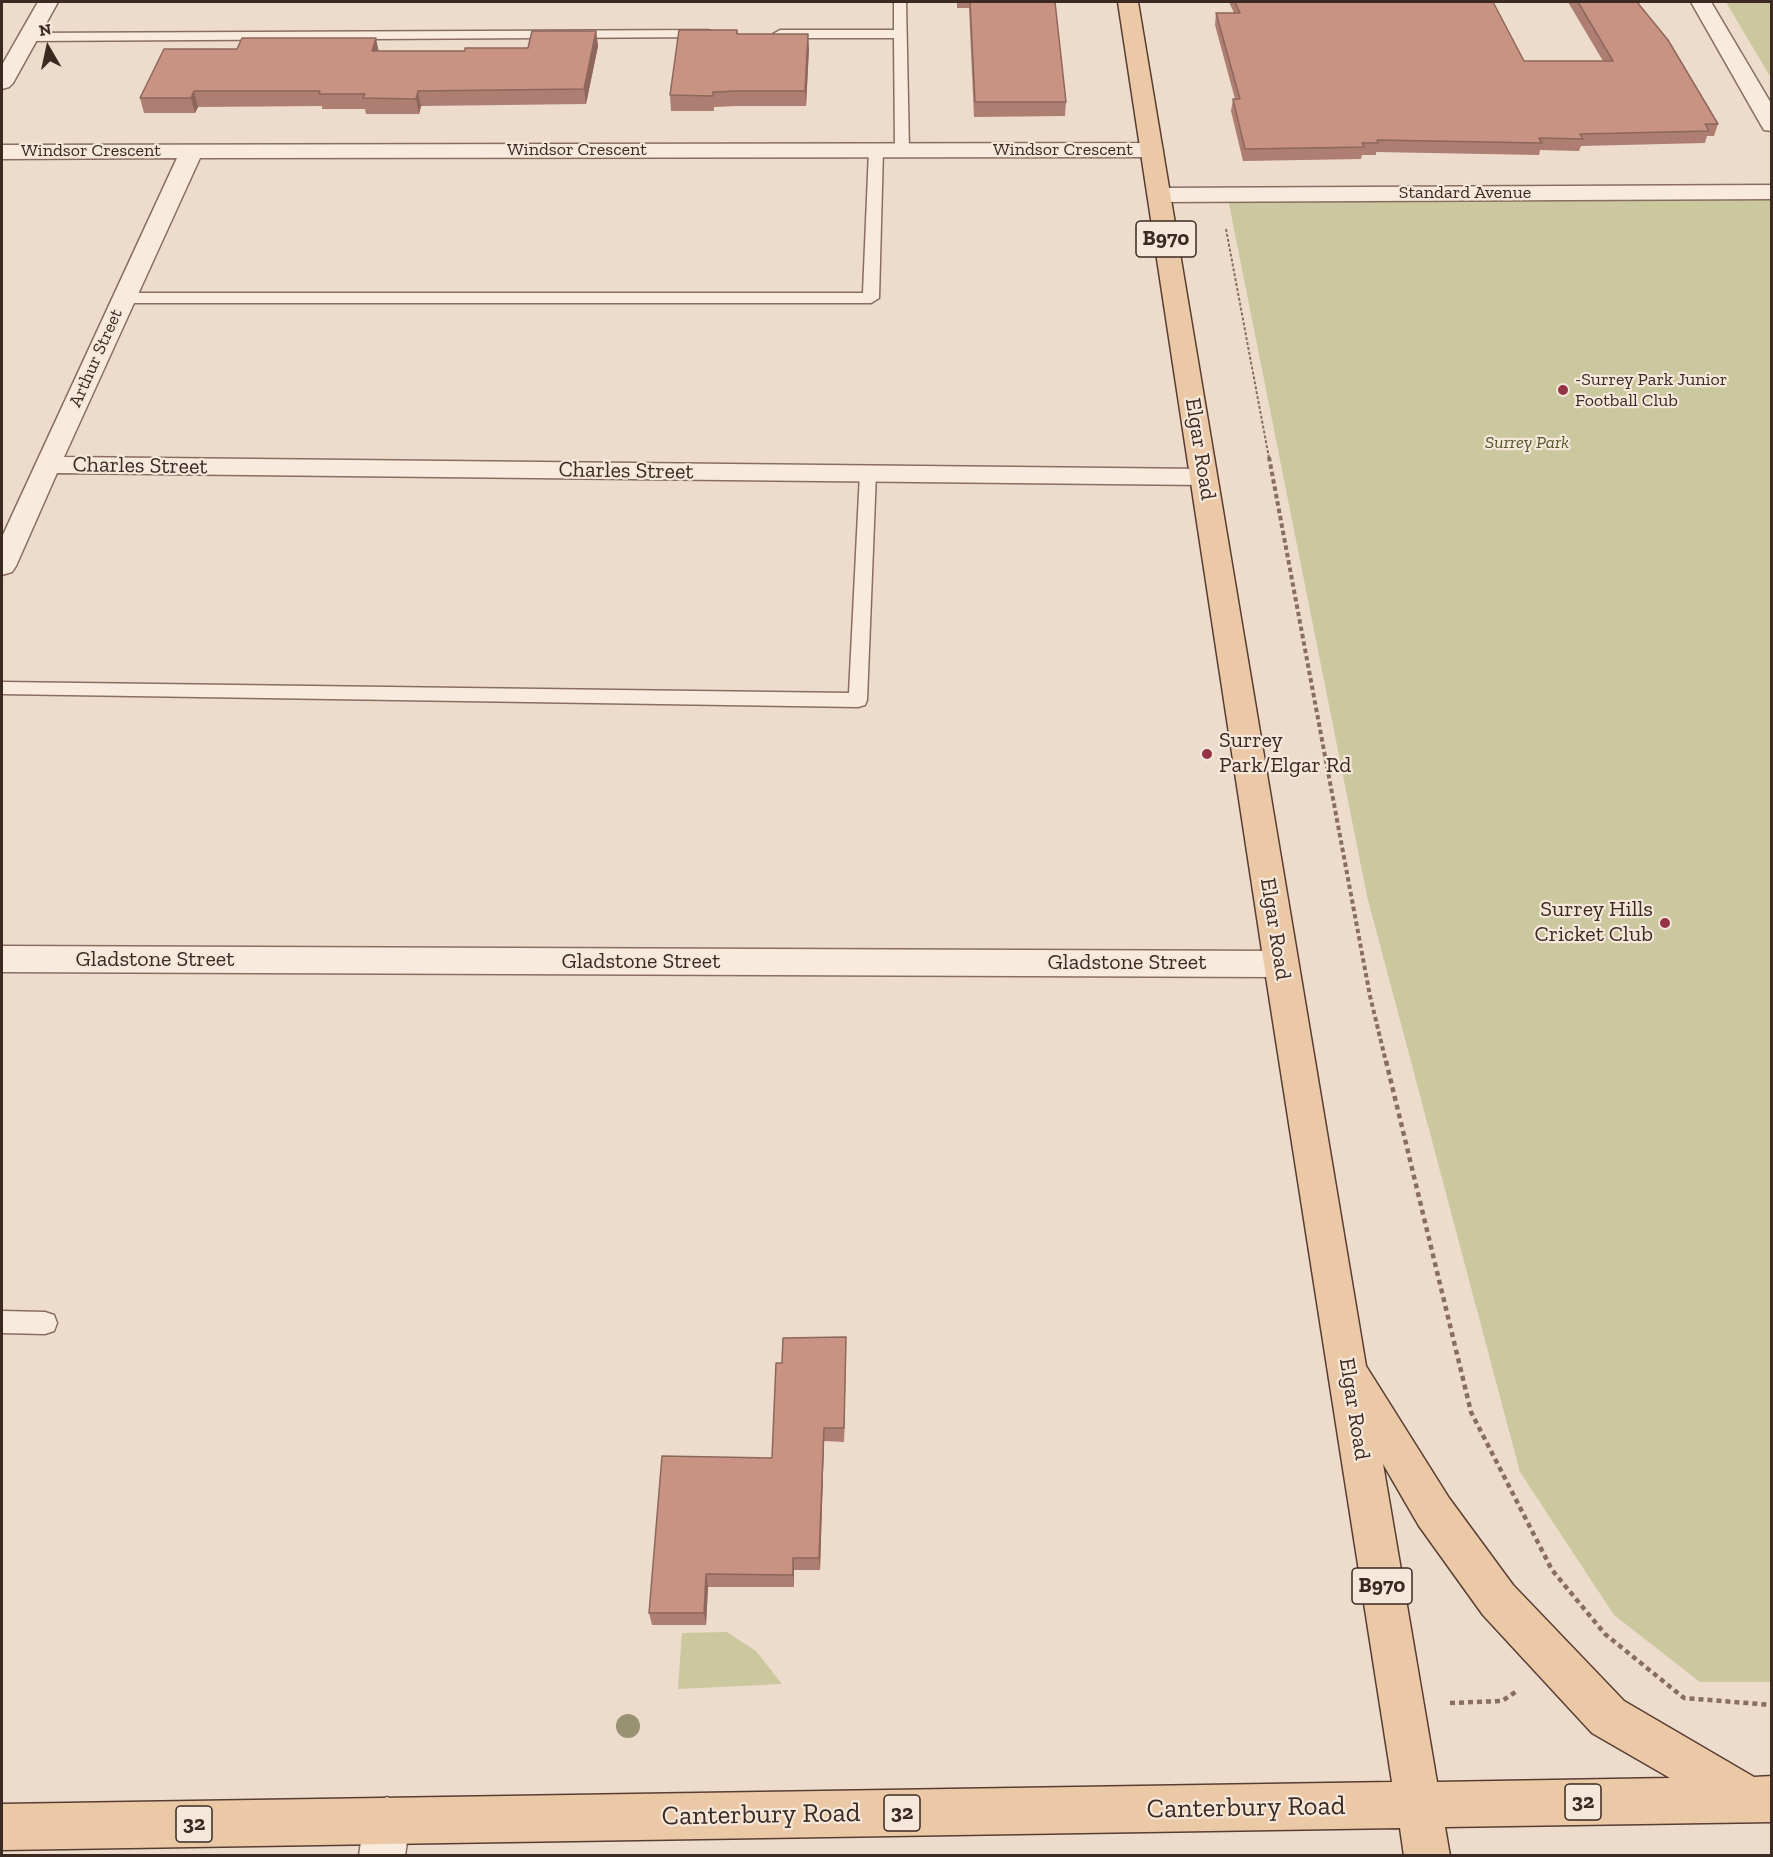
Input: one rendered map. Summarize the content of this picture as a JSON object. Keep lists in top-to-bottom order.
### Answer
{
  "streets": {
    "main road": [
      "B970",
      "Elgar Road",
      "32",
      "Canterbury Road"
    ],
    "street": [
      "Windsor Crescent",
      "Standard Avenue",
      "Arthur Street",
      "Charles Street",
      "Gladstone Street"
    ]
  },
  "crossings": [
    ["Windsor Crescent", "Arthur Street"],
    ["Windsor Crescent", "Elgar Road"],
    ["Standard Avenue", "Elgar Road"],
    ["Arthur Street", "Charles Street"],
    ["Elgar Road", "Charles Street"],
    ["Elgar Road", "Gladstone Street"],
    ["Elgar Road", "Canterbury Road"]
  ],
  "parks": ["Surrey Park"],
  "places": ["-Surrey Park Junior Football Club", "Surrey Park/Elgar Rd", "Surrey Hills Cricket Club"],
  "north": "top"
}
